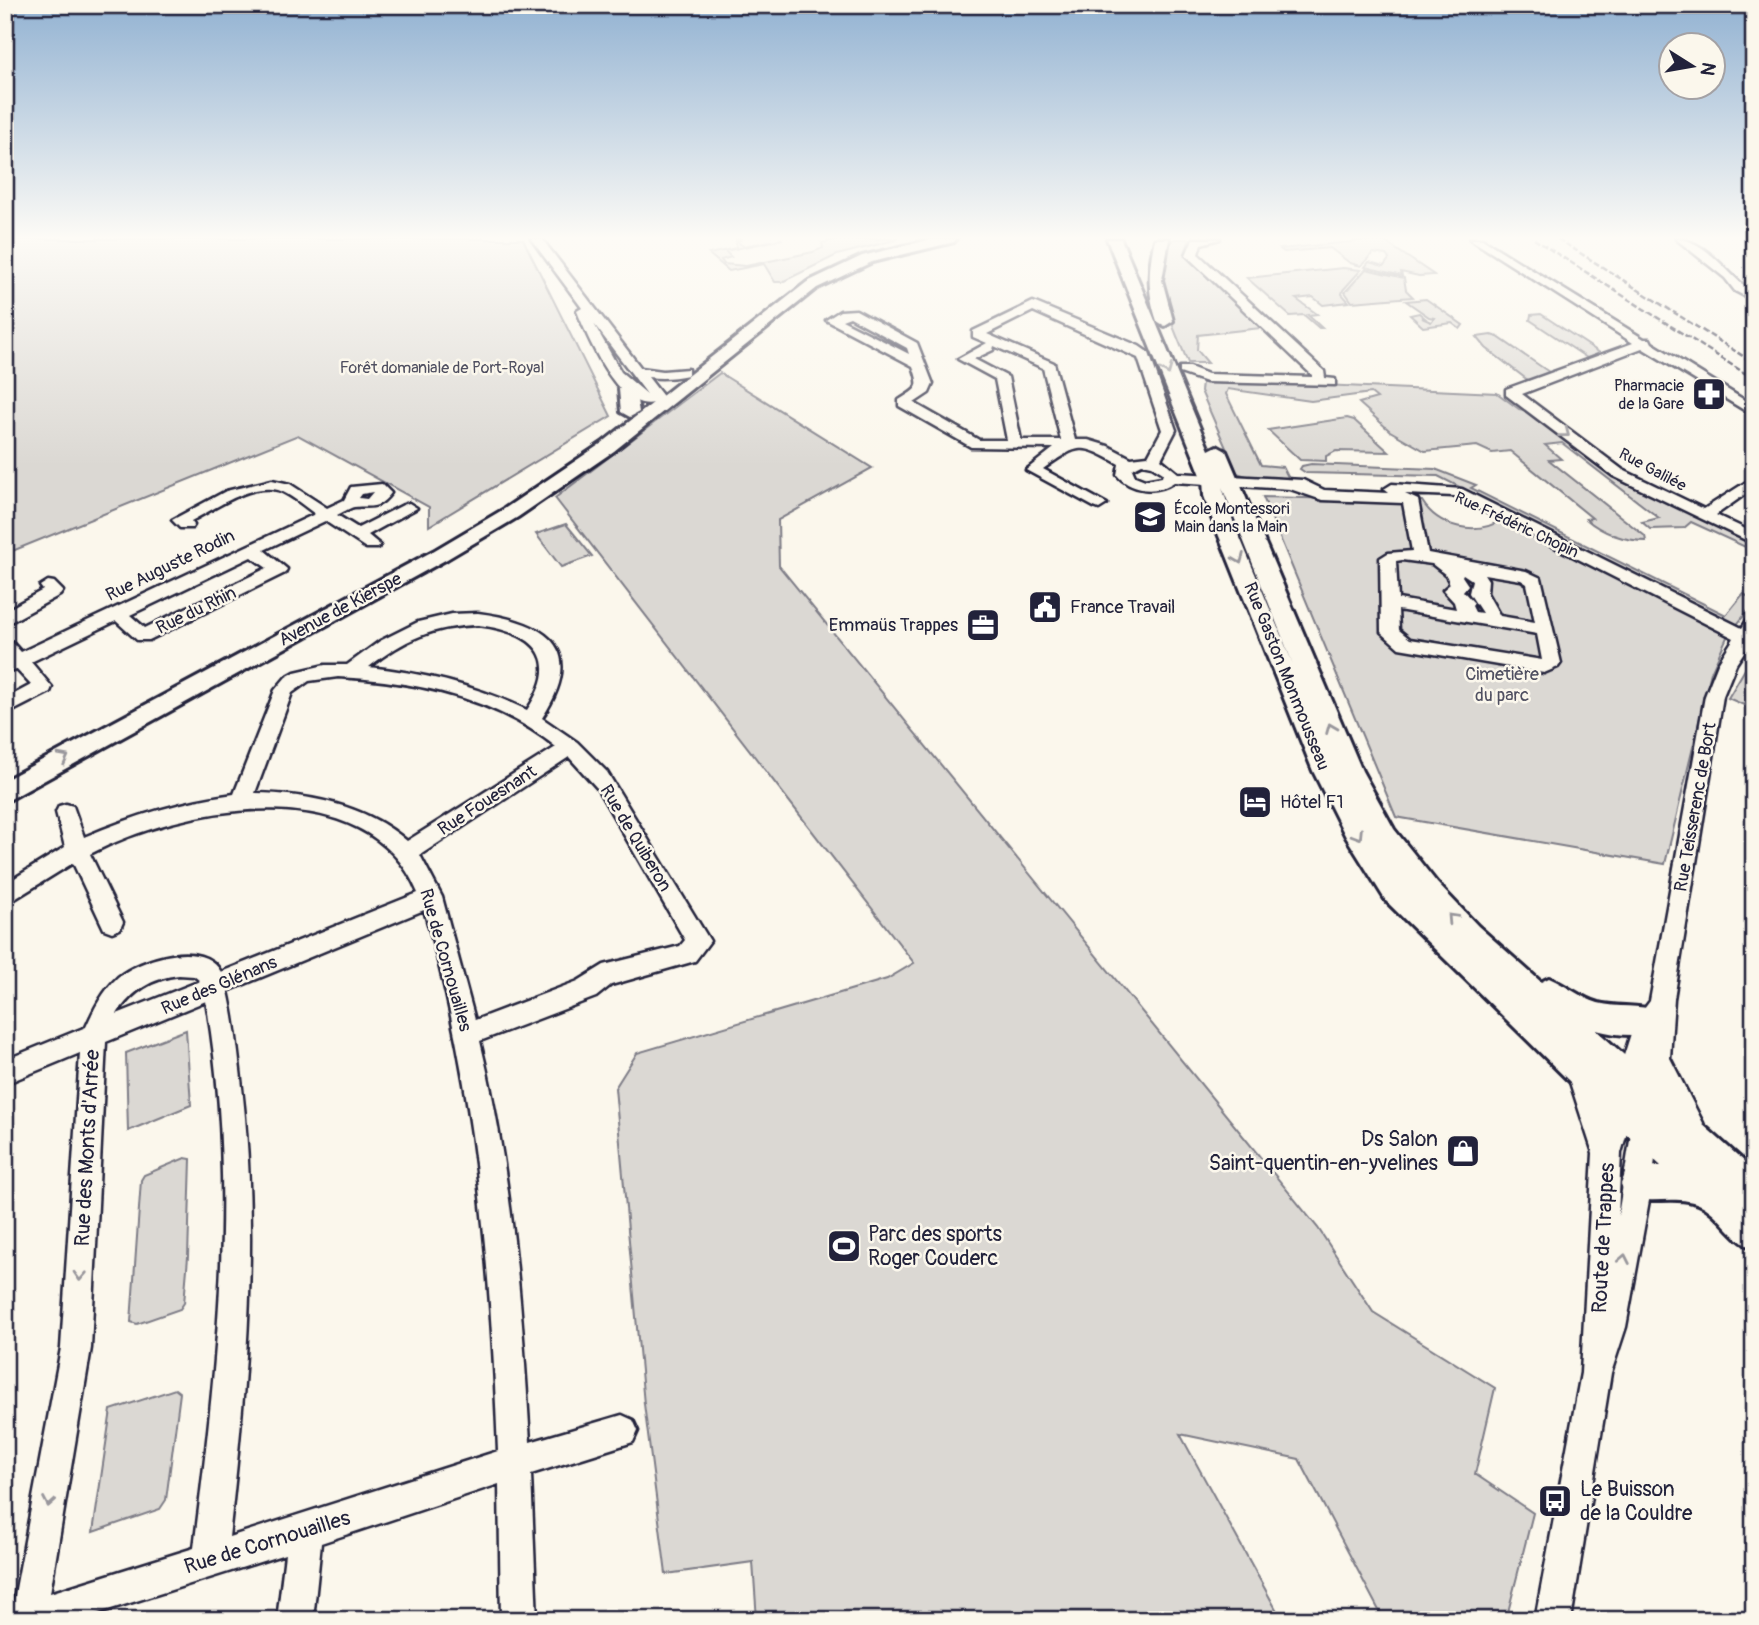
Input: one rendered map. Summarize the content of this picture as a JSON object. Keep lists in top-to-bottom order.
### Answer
{
  "streets": {
    "main road": ["Avenue de Kierspe", "Rue Gaston Monmousseau"],
    "street": [
      "Rue Galilée",
      "Rue Frédéric Chopin",
      "Rue Auguste Rodin",
      "Rue du Rhin",
      "Rue Fouesnant",
      "Rue Teisserenc de Bort",
      "Rue de Quiberon",
      "Rue de Cornouailles",
      "Rue des Glénans",
      "Rue des Monts d'Arrée",
      "Route de Trappes"
    ]
  },
  "crossings": [
    ["Rue Frédéric Chopin", "Rue Gaston Monmousseau"],
    ["Rue Frédéric Chopin", "Rue Teisserenc de Bort"],
    ["Rue Auguste Rodin", "Rue du Rhin"],
    ["Rue Gaston Monmousseau", "Rue Teisserenc de Bort"],
    ["Rue Gaston Monmousseau", "Route de Trappes"],
    ["Rue Fouesnant", "Rue de Quiberon"],
    ["Rue Fouesnant", "Rue de Cornouailles"],
    ["Rue Teisserenc de Bort", "Route de Trappes"],
    ["Rue de Quiberon", "Rue de Cornouailles"],
    ["Rue de Cornouailles", "Rue des Glénans"],
    ["Rue de Cornouailles", "Rue des Monts d'Arrée"],
    ["Rue des Glénans", "Rue des Monts d'Arrée"]
  ],
  "parks": ["Forêt domaniale de Port-Royal", "Cimetière du parc"],
  "places": {
    "pharmacy": ["Pharmacie de la Gare"],
    "school or university": ["École Montessori Main dans la Main"],
    "public building": ["France Travail"],
    "office": ["Emmaüs Trappes"],
    "hotel": ["Hôtel F1"],
    "shop": ["Ds Salon Saint-quentin-en-yvelines"],
    "sports": ["Parc des sports Roger Couderc"],
    "bus stop": ["Le Buisson de la Couldre"]
  },
  "north": "right"
}
